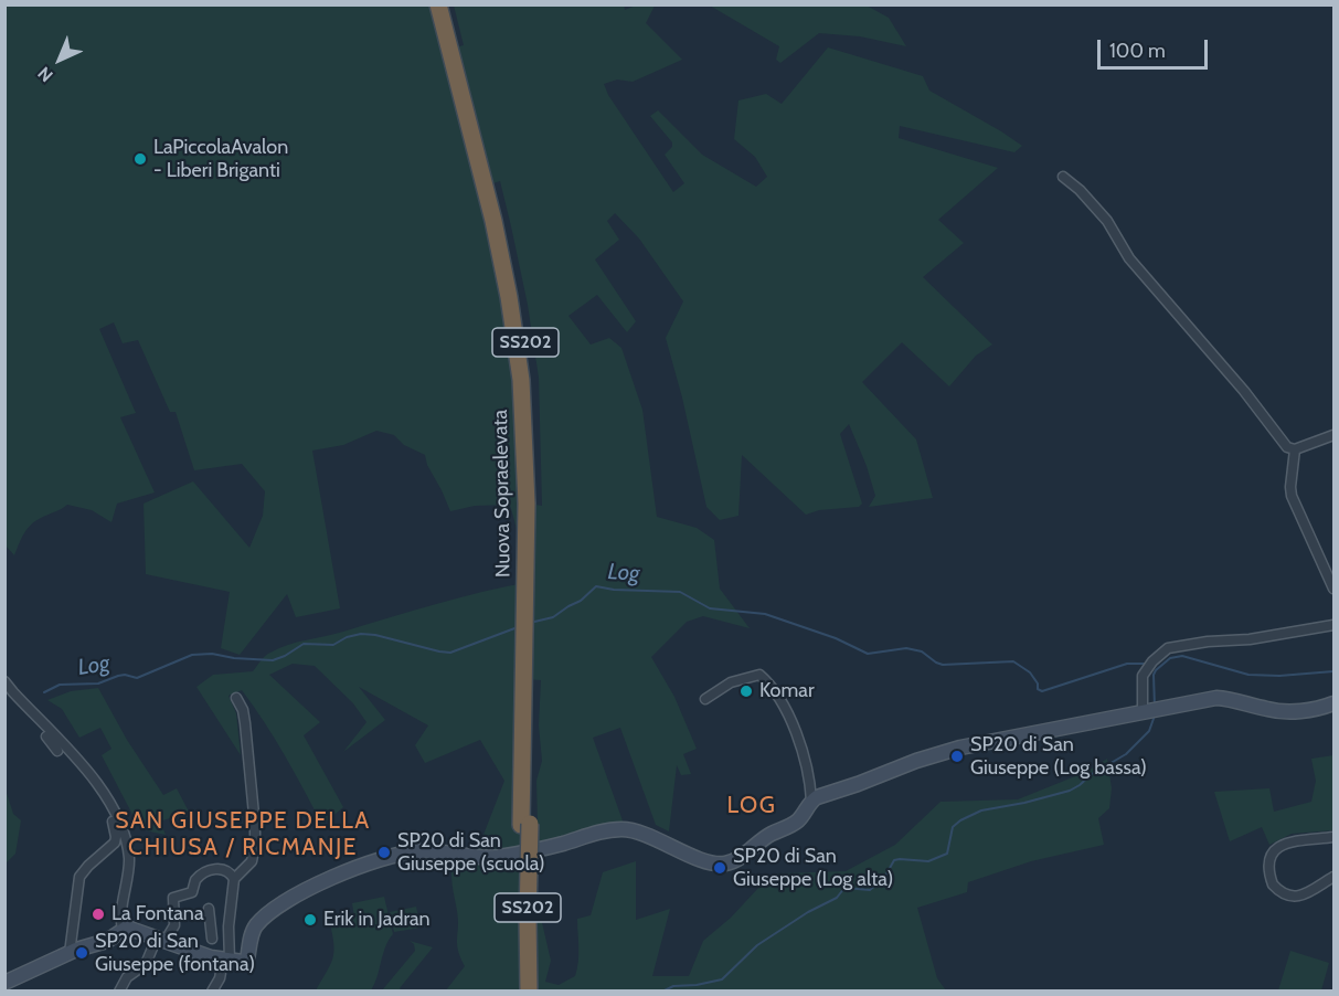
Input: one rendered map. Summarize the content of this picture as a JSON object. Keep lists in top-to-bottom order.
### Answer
{
  "streets": {
    "highway": ["SS202", "Nuova Sopraelevata"]
  },
  "districts": ["LOG", "SAN GIUSEPPE DELLA CHIUSA / RICMANJE"],
  "water": ["Log"],
  "places": [
    "LaPiccolaAvalon - Liberi Briganti",
    "Komar",
    "SP20 di San Giuseppe (Log bassa)",
    "SP20 di San Giuseppe (scuola)",
    "SP20 di San Giuseppe (Log alta)",
    "La Fontana",
    "Erik in Jadran",
    "SP20 di San Giuseppe (fontana)"
  ],
  "scale_bar": "100 m",
  "north": "bottom left"
}
